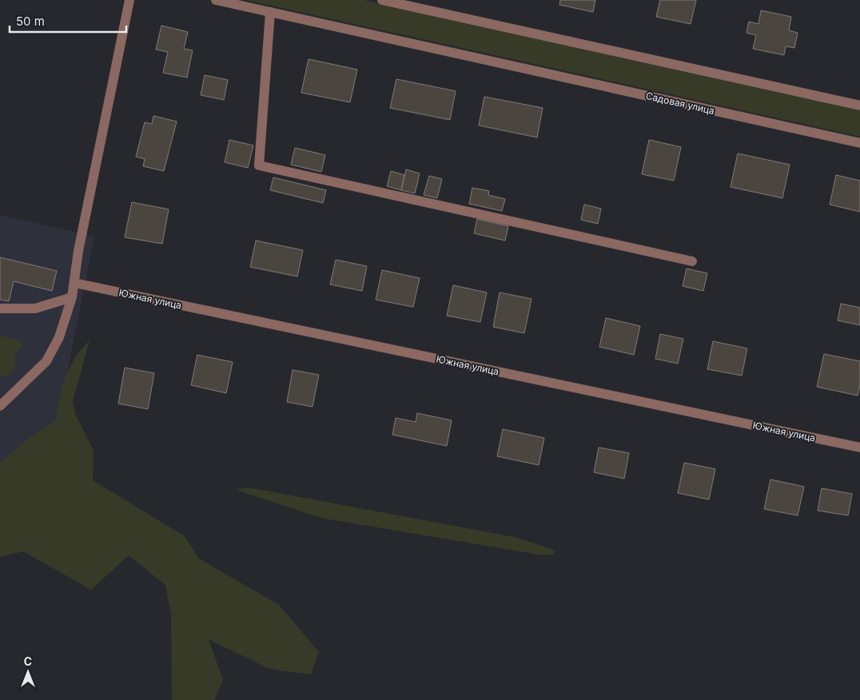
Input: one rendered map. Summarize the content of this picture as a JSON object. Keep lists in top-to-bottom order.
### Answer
{
  "streets": {
    "street": ["Садовая улица", "Южная улица"]
  },
  "scale_bar": "50 m",
  "north": "top"
}
